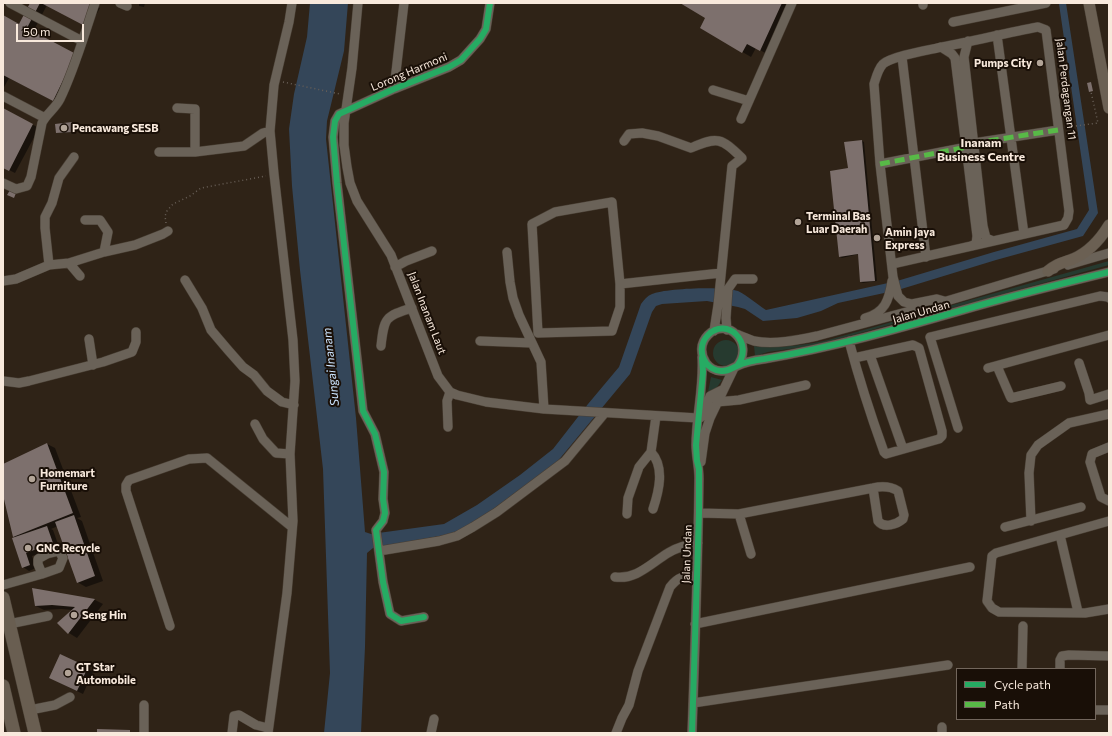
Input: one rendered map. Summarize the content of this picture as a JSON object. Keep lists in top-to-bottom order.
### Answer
{
  "streets": {
    "street": [
      "Lorong Harmoni",
      "Jalan Perdagangan 11",
      "Jalan Undan",
      "Jalan Inanam Laut"
    ]
  },
  "crossings": [
    ["Lorong Harmoni", "Jalan Inanam Laut"]
  ],
  "districts": ["Inanam Business Centre"],
  "water": ["Sungai Inanam"],
  "places": [
    "Pumps City",
    "Pencawang SESB",
    "Terminal Bas Luar Daerah",
    "Amin Jaya Express",
    "Homemart Furniture",
    "GNC Recycle",
    "Seng Hin",
    "GT Star Automobile"
  ],
  "legend": ["Cycle path", "Path"],
  "scale_bar": "50 m"
}
